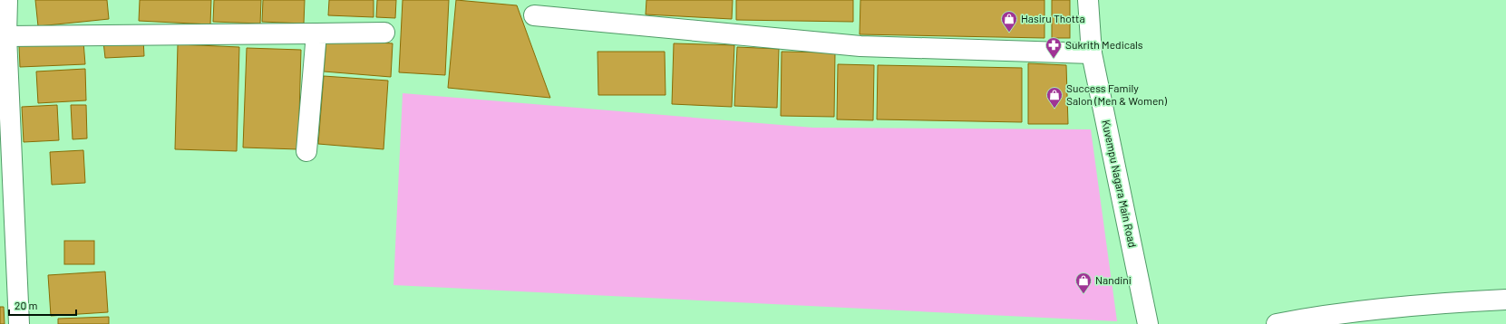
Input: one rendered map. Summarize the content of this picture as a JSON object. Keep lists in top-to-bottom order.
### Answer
{
  "streets": {
    "street": ["Kuvempu Nagara Main Road"]
  },
  "places": {
    "shop": ["Hasiru Thotta", "Success Family Salon (Men & Women)", "Nandini"],
    "pharmacy": ["Sukrith Medicals"]
  },
  "scale_bar": "20 m"
}
